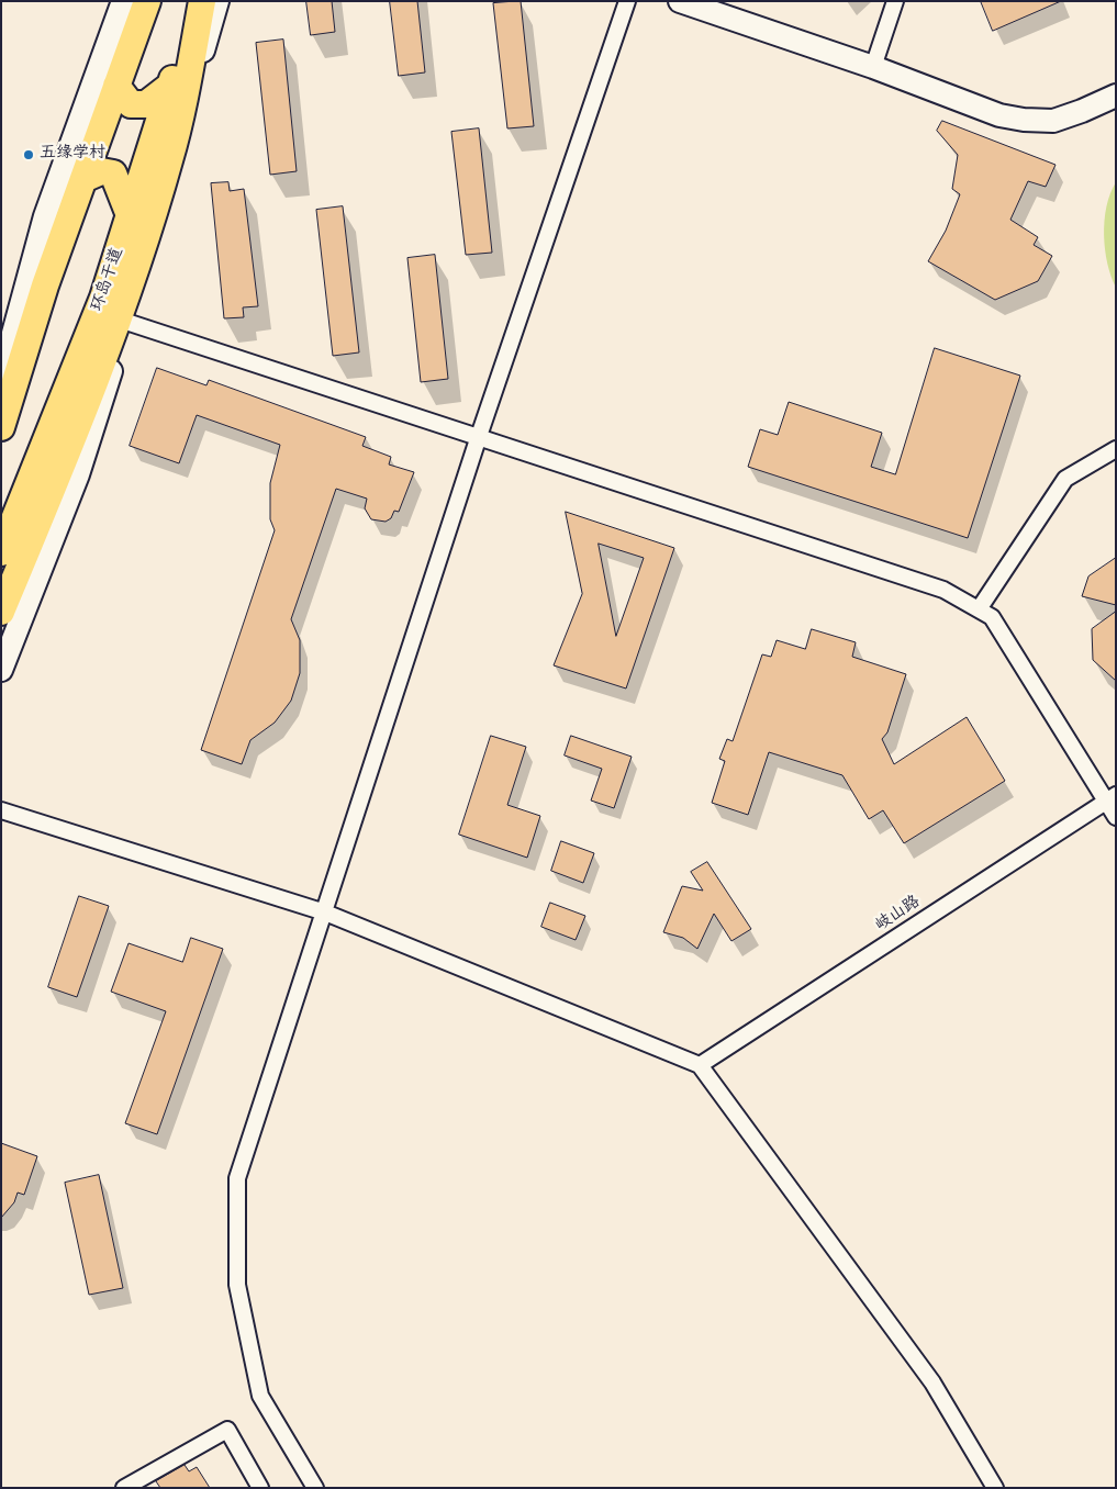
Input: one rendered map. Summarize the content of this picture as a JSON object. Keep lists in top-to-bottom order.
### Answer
{
  "streets": {
    "highway": ["环岛干道"],
    "street": ["岐山路"]
  },
  "places": ["五缘学村"]
}
